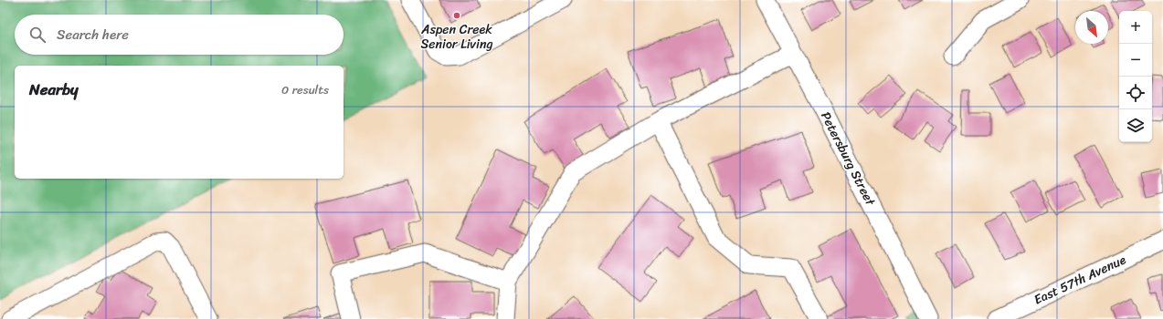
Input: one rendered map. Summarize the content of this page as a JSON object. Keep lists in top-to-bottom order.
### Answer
{
  "streets": {
    "street": ["Petersburg Street", "East 57th Avenue"]
  },
  "places": ["Aspen Creek Senior Living"],
  "north": "bottom right",
  "page": {
    "map_buttons": ["+", "−"],
    "search": "Search here",
    "heading": ["Nearby", "0 results"]
  }
}
